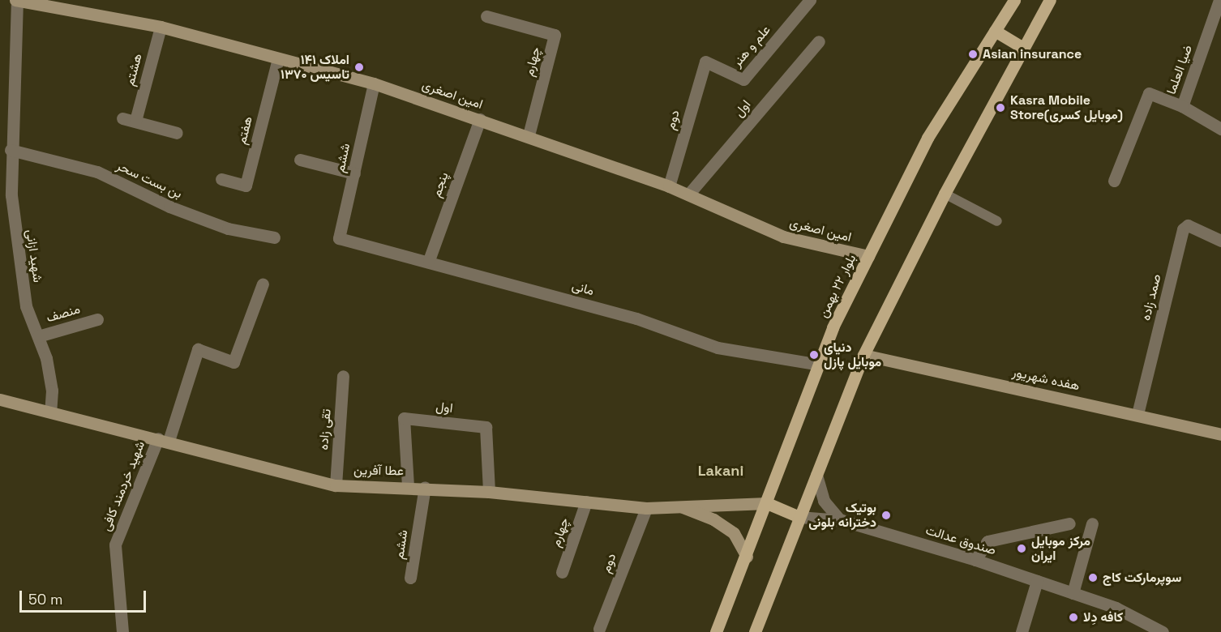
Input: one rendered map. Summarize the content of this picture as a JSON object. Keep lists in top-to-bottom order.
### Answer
{
  "streets": {
    "main road": ["بلوار ۲۲ بهمن"],
    "street": [
      "علم و هنر",
      "چهارم",
      "هشتم",
      "ضیا العلما",
      "امین اصغری",
      "اول",
      "دوم",
      "هفتم",
      "ششم",
      "بن بست سحر",
      "پنجم",
      "شهید ازانی",
      "مانی",
      "صمد زاده",
      "منصف",
      "هفده شهریور",
      "تقی زاده",
      "عطا آفرین",
      "شهید خردمند کافی",
      "صندوق عدالت"
    ]
  },
  "crossings": [
    ["علم و هنر", "دوم"],
    ["چهارم", "امین اصغری"],
    ["چهارم", "عطا آفرین"],
    ["هشتم", "امین اصغری"],
    ["امین اصغری", "اول"],
    ["امین اصغری", "دوم"],
    ["امین اصغری", "هفتم"],
    ["امین اصغری", "ششم"],
    ["امین اصغری", "پنجم"],
    ["امین اصغری", "شهید ازانی"],
    ["امین اصغری", "بلوار ۲۲ بهمن"],
    ["اول", "عطا آفرین"],
    ["دوم", "عطا آفرین"],
    ["ششم", "مانی"],
    ["ششم", "عطا آفرین"],
    ["بن بست سحر", "شهید ازانی"],
    ["پنجم", "مانی"],
    ["شهید ازانی", "منصف"],
    ["شهید ازانی", "عطا آفرین"],
    ["بلوار ۲۲ بهمن", "مانی"],
    ["بلوار ۲۲ بهمن", "عطا آفرین"],
    ["صمد زاده", "هفده شهریور"],
    ["تقی زاده", "عطا آفرین"],
    ["عطا آفرین", "شهید خردمند کافی"]
  ],
  "districts": ["Lakani"],
  "places": [
    "Asian insurance",
    "املاک ۱۴۱ تاسیس ۱۳۷۰",
    "Kasra Mobile Store(موبایل کسری)",
    "دنیای موبایل پازل",
    "بوتیک دخترانه بلونی",
    "مرکز موبایل ایران",
    "سوپرمارکت کاج",
    "کافه دِلا"
  ],
  "scale_bar": "50 m"
}
